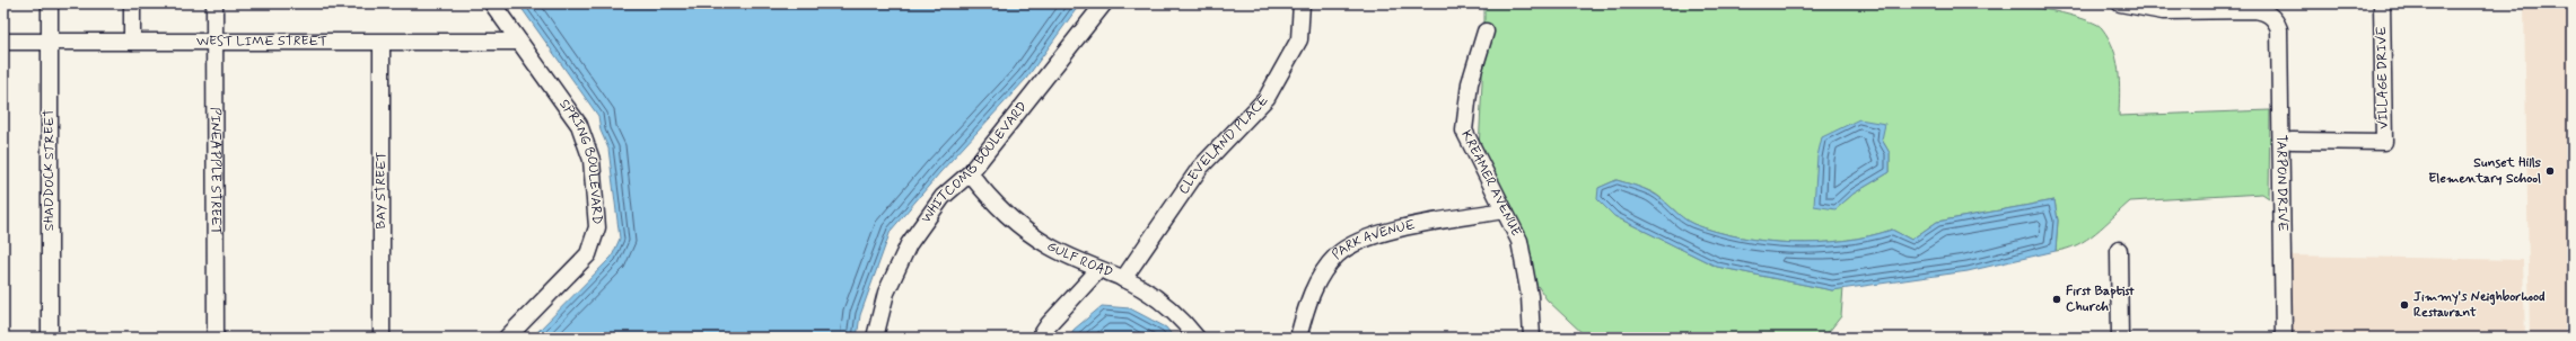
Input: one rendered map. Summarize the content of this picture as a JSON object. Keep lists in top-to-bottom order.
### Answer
{
  "streets": {
    "street": [
      "WEST LIME STREET",
      "VILLAGE DRIVE",
      "CLEVELAND PLACE",
      "SPRING BOULEVARD",
      "WHITCOMB BOULEVARD",
      "SHADDOCK STREET",
      "PINEAPPLE STREET",
      "KREAMER AVENUE",
      "TARPON DRIVE",
      "BAY STREET",
      "PARK AVENUE",
      "GULF ROAD"
    ]
  },
  "crossings": [
    ["WEST LIME STREET", "SPRING BOULEVARD"],
    ["WEST LIME STREET", "SHADDOCK STREET"],
    ["WEST LIME STREET", "PINEAPPLE STREET"],
    ["WEST LIME STREET", "BAY STREET"],
    ["CLEVELAND PLACE", "GULF ROAD"],
    ["WHITCOMB BOULEVARD", "GULF ROAD"],
    ["KREAMER AVENUE", "PARK AVENUE"]
  ],
  "places": ["Sunset Hills Elementary School", "First Baptist Church", "Jimmy's Neighborhood Restaurant"]
}
